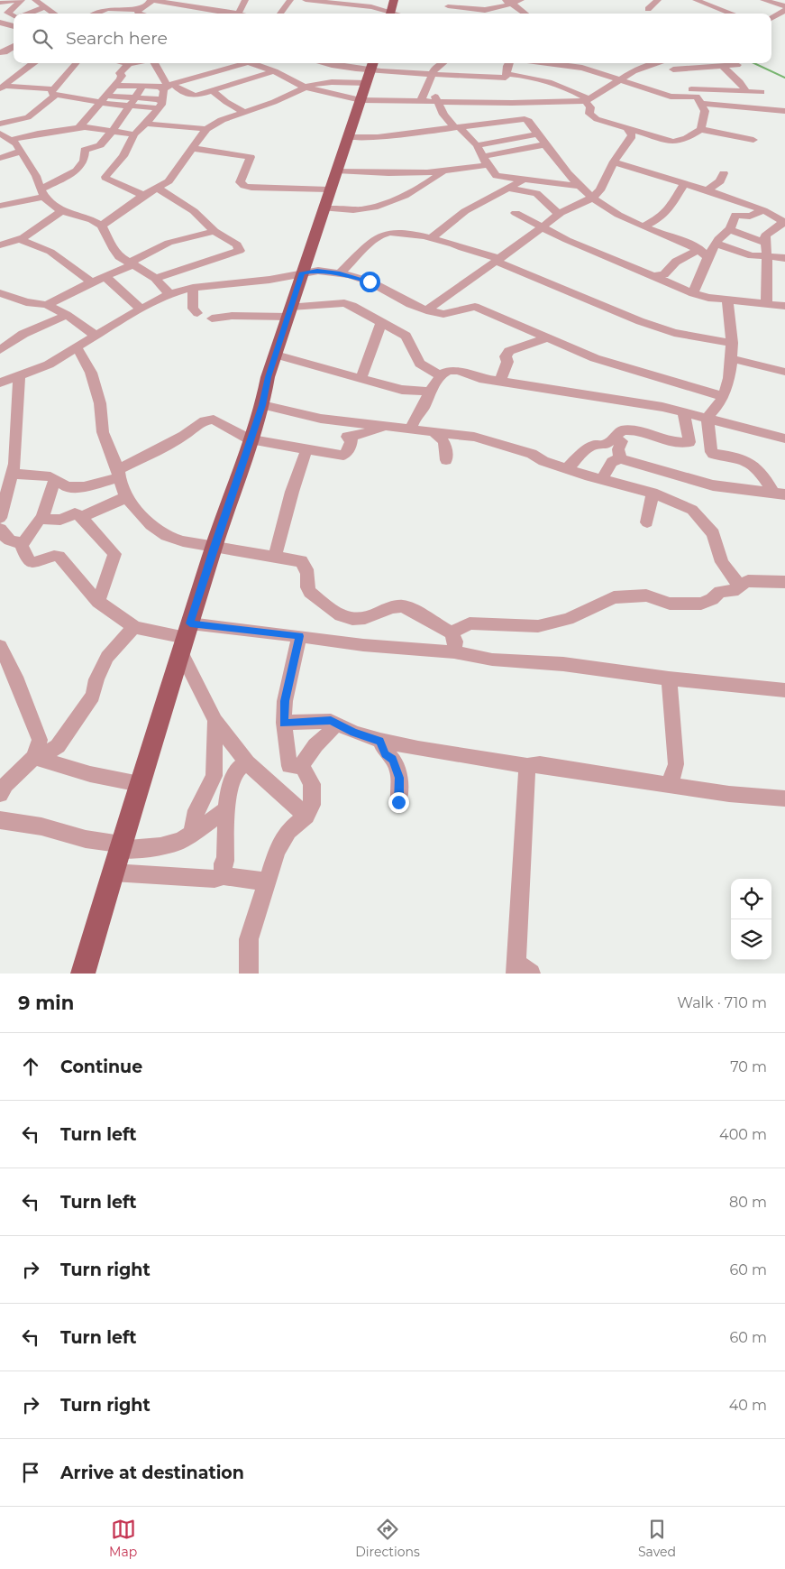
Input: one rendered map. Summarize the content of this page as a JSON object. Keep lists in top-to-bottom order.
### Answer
{
  "page": {
    "search": "Search here",
    "heading": ["9 min", "Walk · 710 m"],
    "list": [
      ["Continue", "70 m"],
      ["Turn left", "400 m"],
      ["Turn left", "80 m"],
      ["Turn right", "60 m"],
      ["Turn left", "60 m"],
      ["Turn right", "40 m"],
      "Arrive at destination"
    ],
    "nav": ["Map", "Directions", "Saved"]
  }
}
